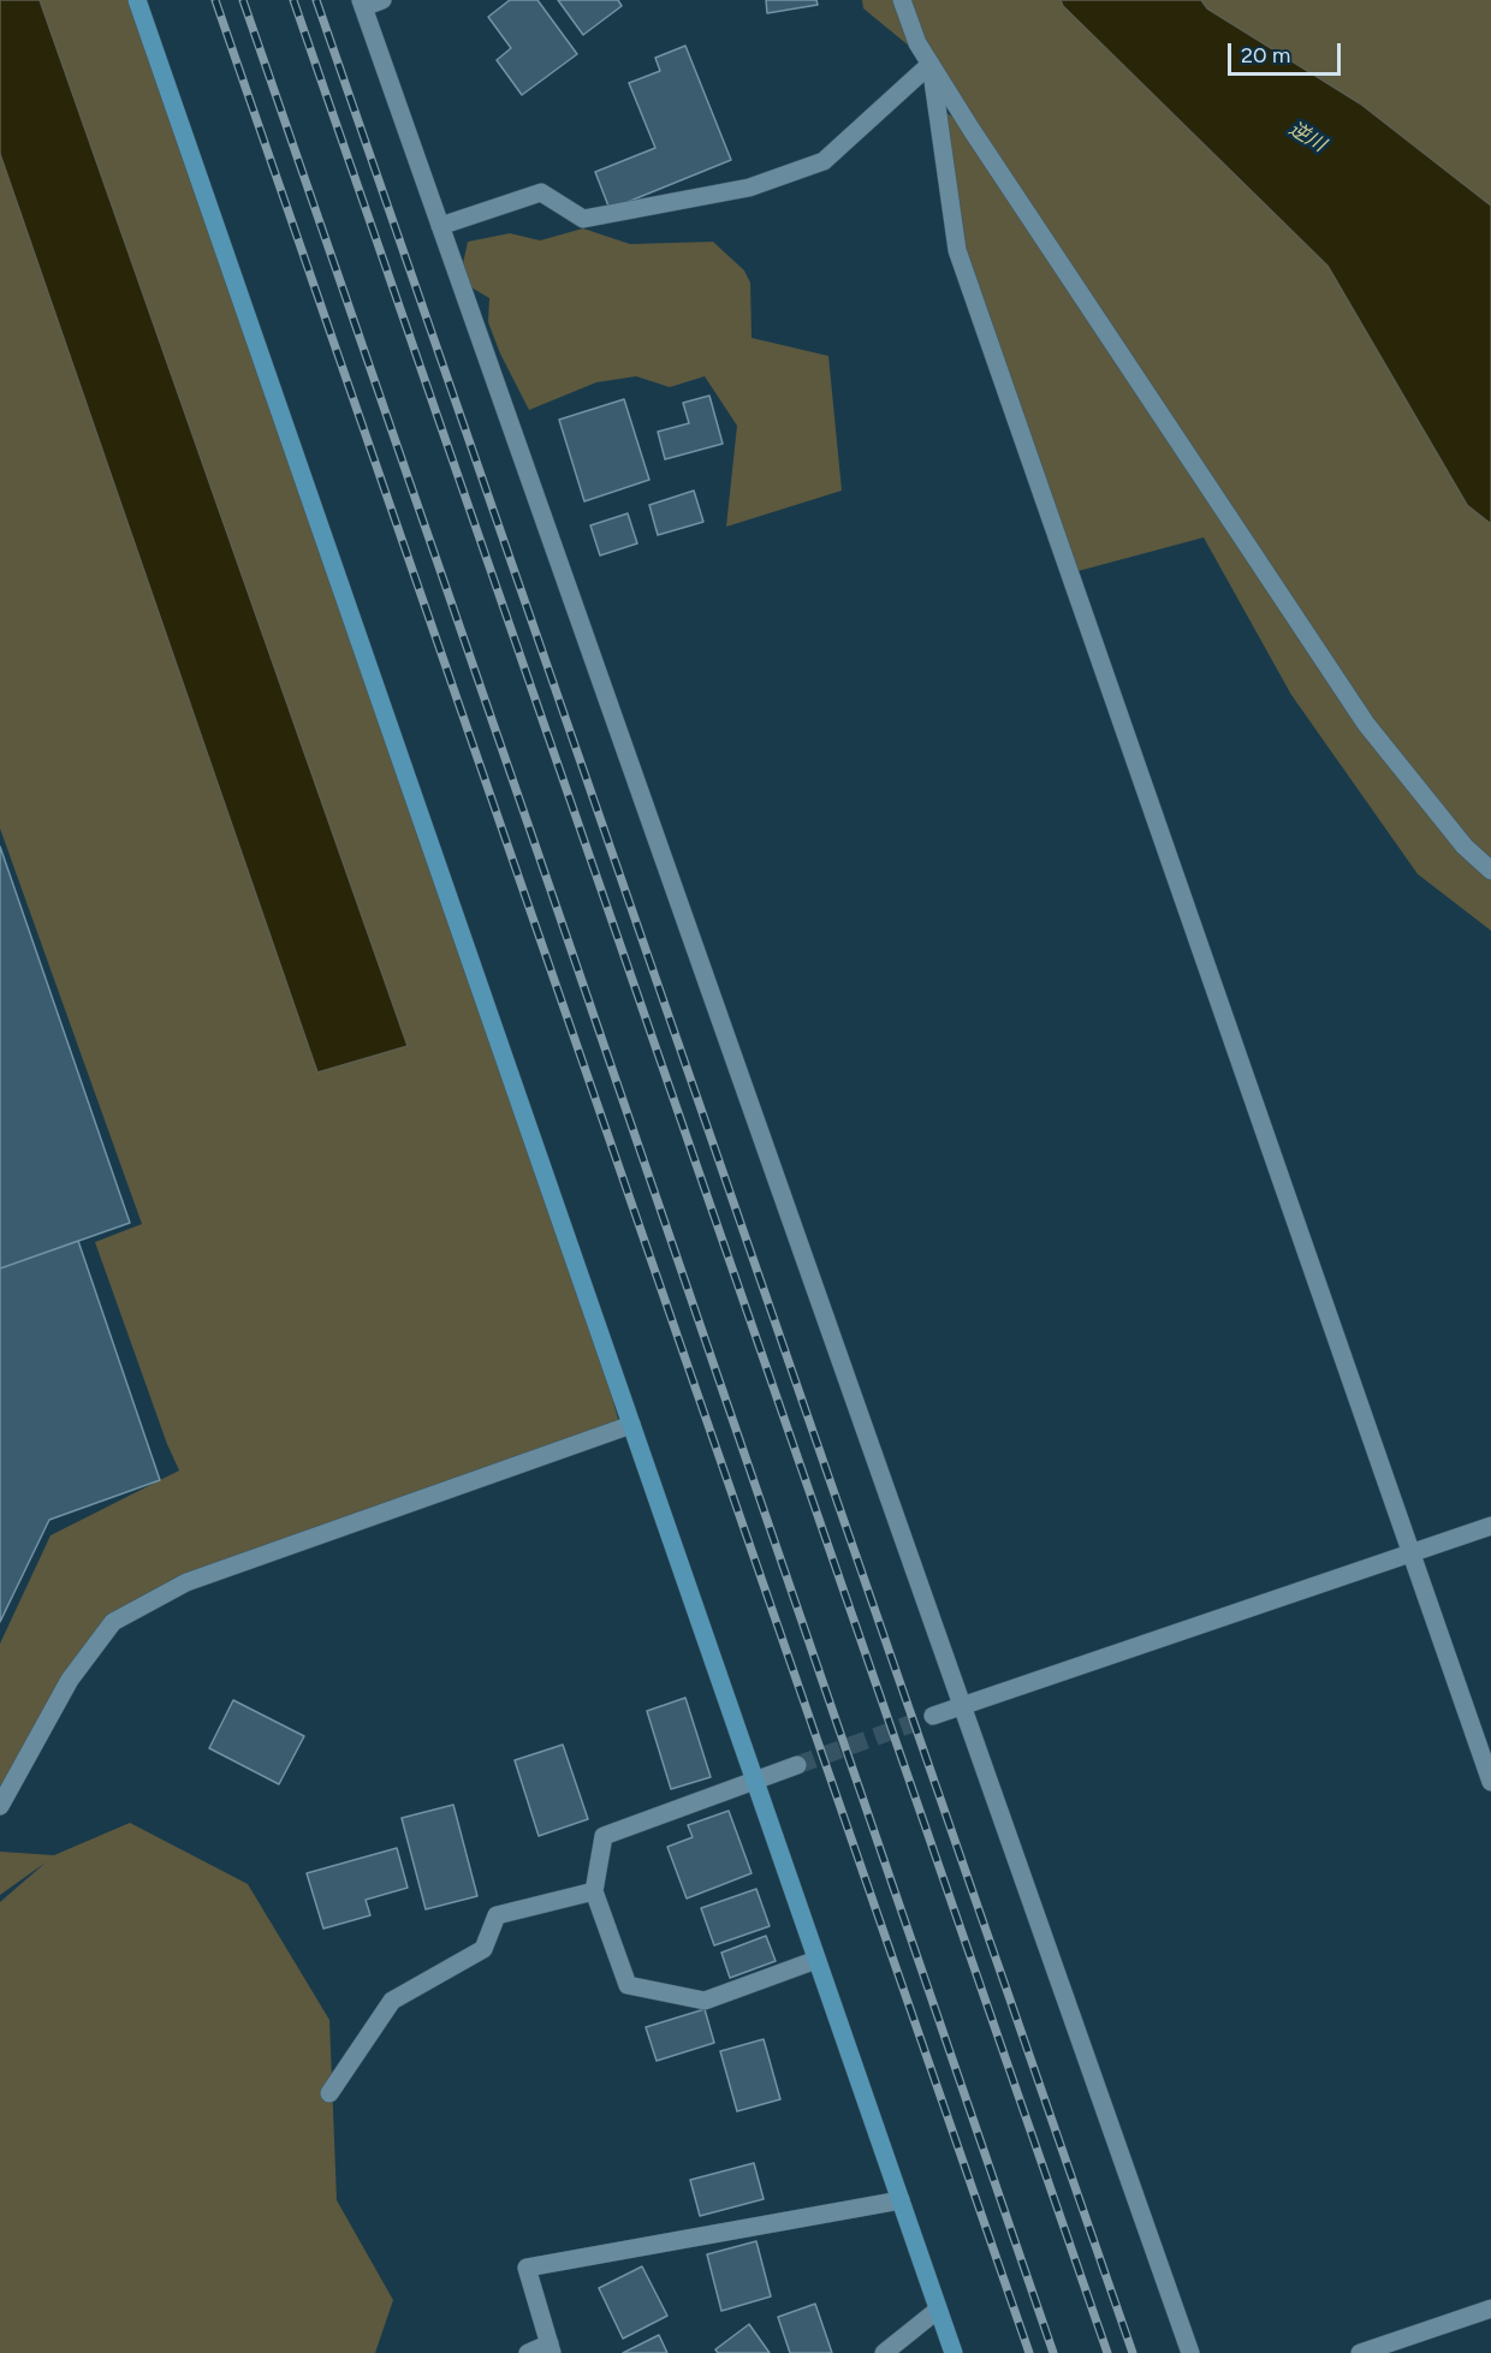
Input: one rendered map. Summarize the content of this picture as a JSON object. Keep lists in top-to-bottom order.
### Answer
{
  "water": ["逆川"],
  "scale_bar": "20 m"
}
